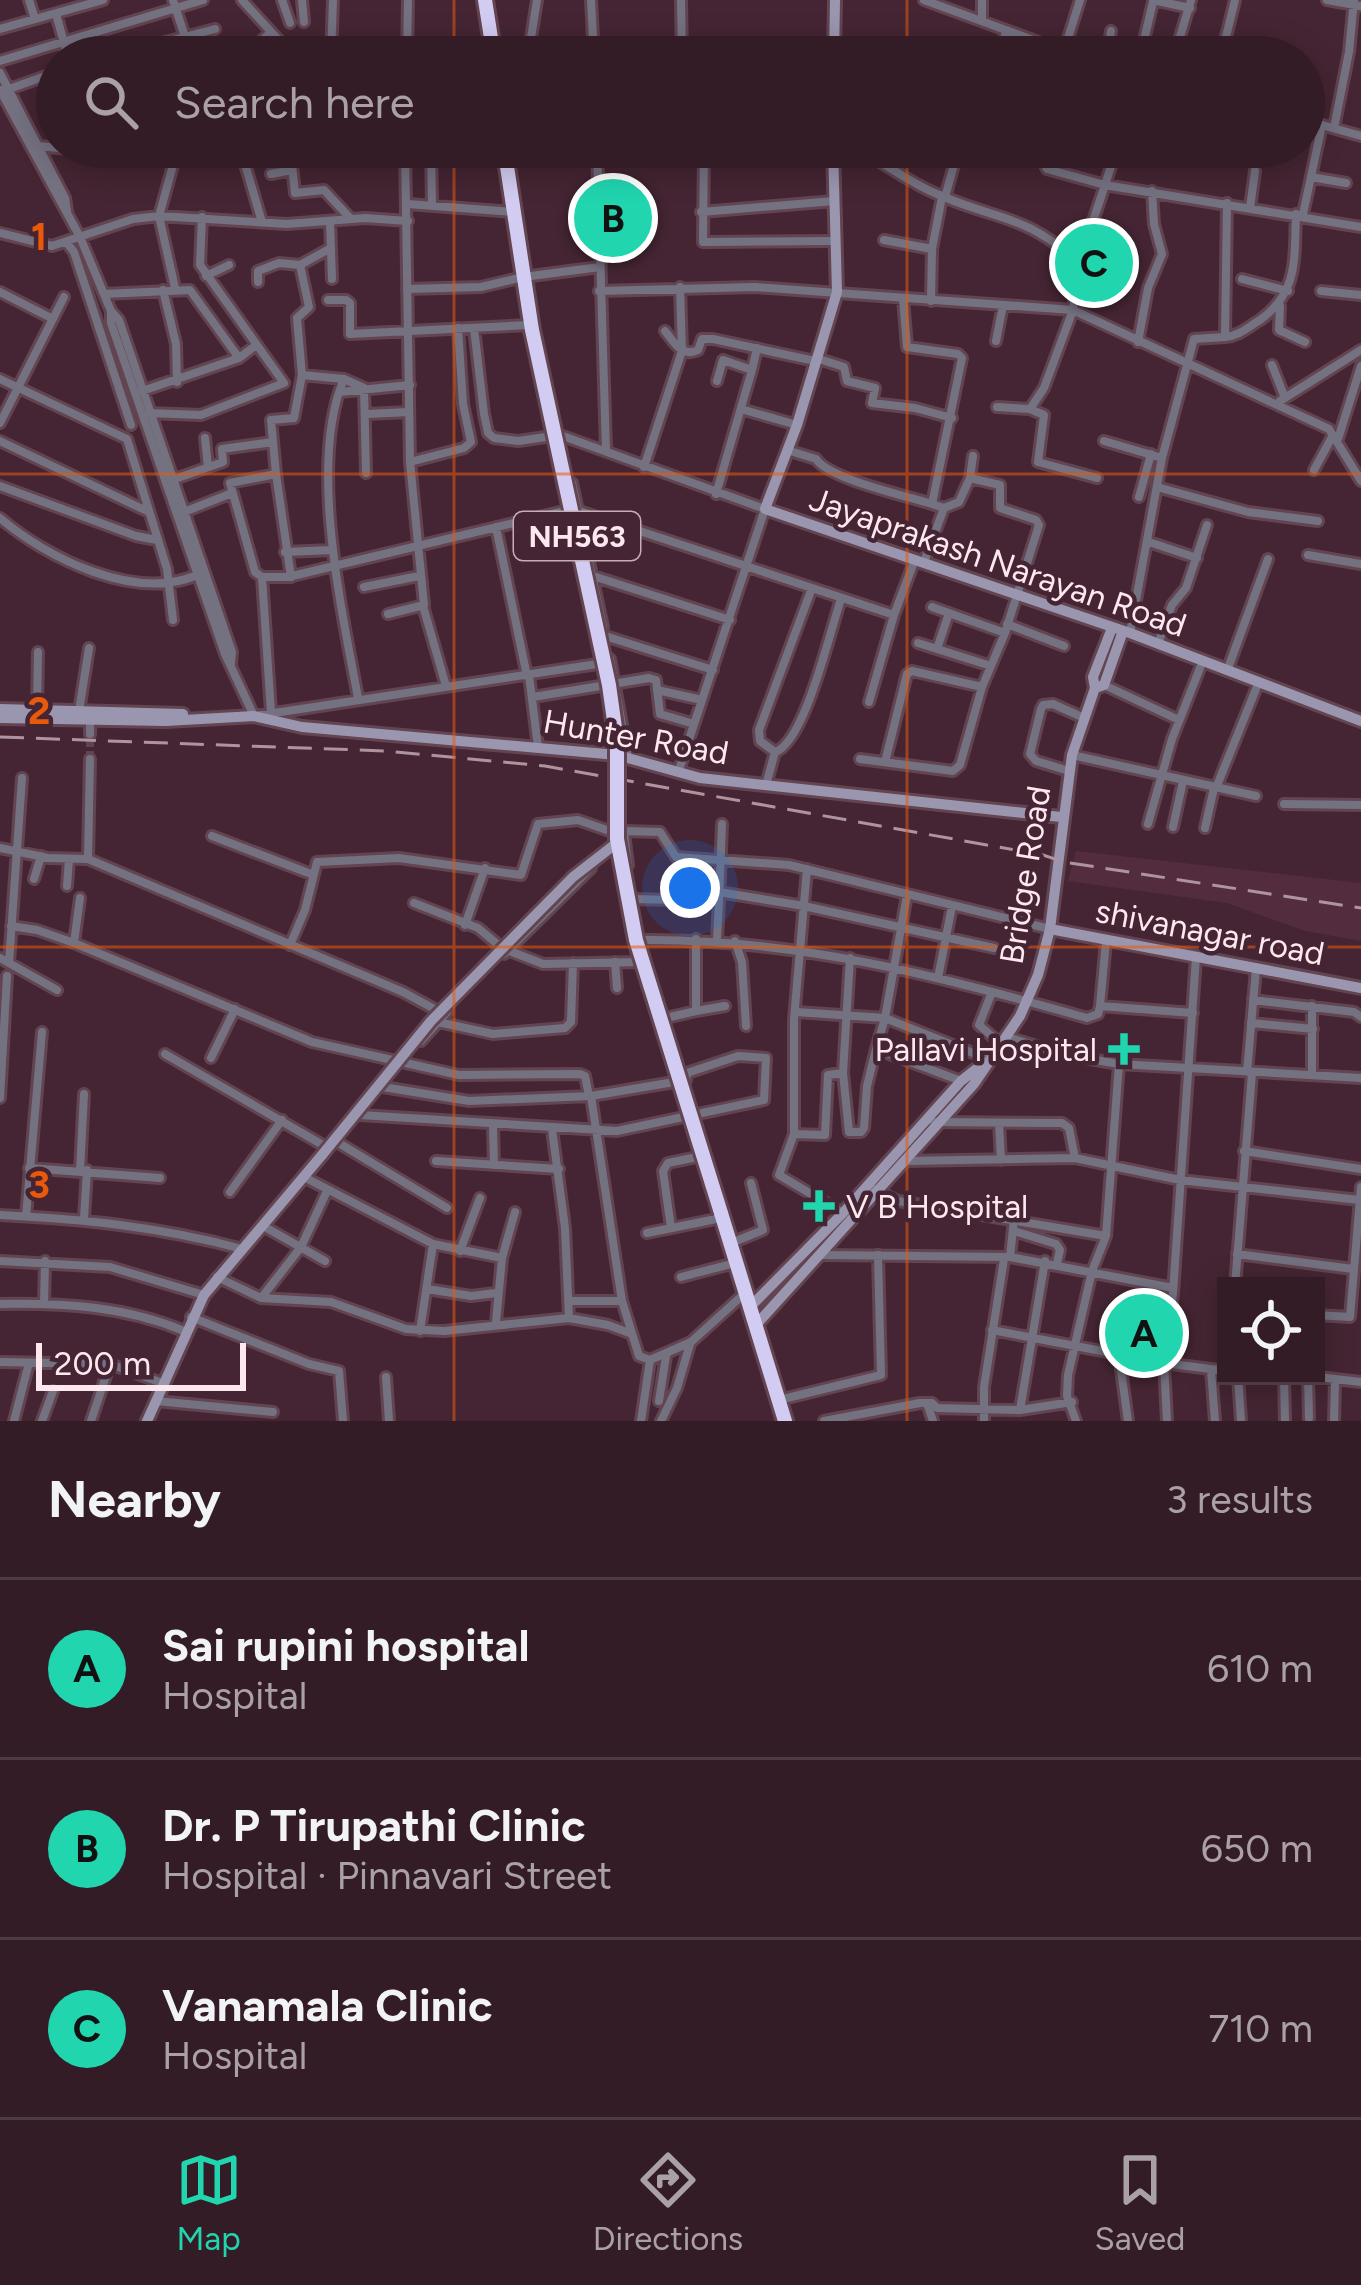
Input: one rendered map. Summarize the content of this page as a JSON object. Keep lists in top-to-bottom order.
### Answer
{
  "streets": {
    "highway": ["NH563"],
    "street": [
      "Jayaprakash Narayan Road",
      "Hunter Road",
      "Bridge Road",
      "shivanagar road"
    ]
  },
  "crossings": [
    ["NH563", "Bridge Road"],
    ["Jayaprakash Narayan Road", "Bridge Road"],
    ["Hunter Road", "Bridge Road"],
    ["Bridge Road", "shivanagar road"]
  ],
  "places": {
    "health": ["Pallavi Hospital", "V B Hospital"]
  },
  "scale_bar": "200 m",
  "page": {
    "search": "Search here",
    "pins": ["B", "C", "A"],
    "scale": "200 m",
    "heading": ["Nearby", "3 results"],
    "list": [
      {
        "mark": "A",
        "name": "Sai rupini hospital",
        "note": "Hospital",
        "value": "610 m"
      },
      {
        "mark": "B",
        "name": "Dr. P Tirupathi Clinic",
        "note": "Hospital · Pinnavari Street",
        "value": "650 m"
      },
      {
        "mark": "C",
        "name": "Vanamala Clinic",
        "note": "Hospital",
        "value": "710 m"
      }
    ],
    "nav": ["Map", "Directions", "Saved"]
  },
  "grid": {
    "rows": ["1", "2", "3"]
  }
}
